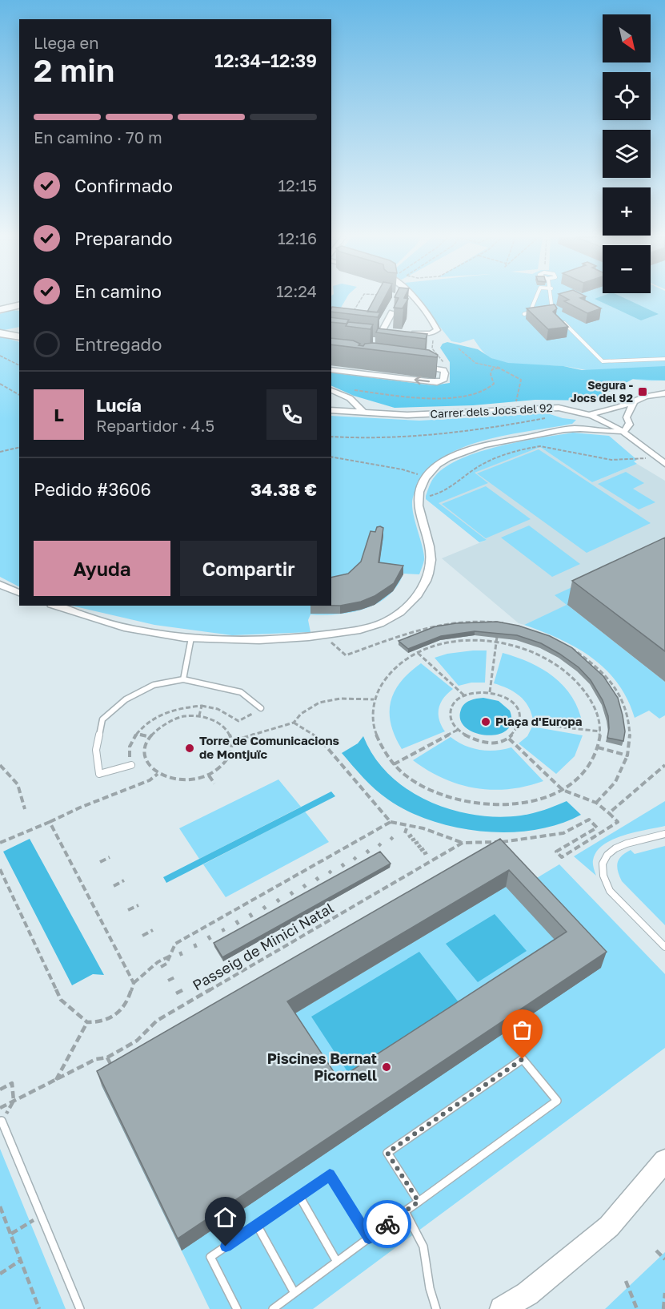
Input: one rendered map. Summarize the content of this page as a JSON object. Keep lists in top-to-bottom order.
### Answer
{
  "streets": {
    "street": ["Carrer dels Jocs del 92"],
    "path": ["Passeig de Minici Natal"]
  },
  "places": {
    "transit": ["Segura - Jocs del 92"],
    "other": ["Plaça d'Europa", "Torre de Comunicacions de Montjuïc", "Piscines Bernat Picornell"]
  },
  "north": "bottom right",
  "page": {
    "map_buttons": ["+", "−"],
    "heading": ["2 min", "Llega en", "12:34–12:39"],
    "panel": [
      "Lucía",
      "Repartidor · 4.5",
      "Pedido #3606",
      "34.38 €"
    ],
    "bar": "En camino · 70 m",
    "list": [
      ["Confirmado", "12:15"],
      ["Preparando", "12:16"],
      ["En camino", "12:24"],
      "Entregado"
    ],
    "round": "L",
    "buttons": ["Ayuda", "Compartir"]
  }
}
